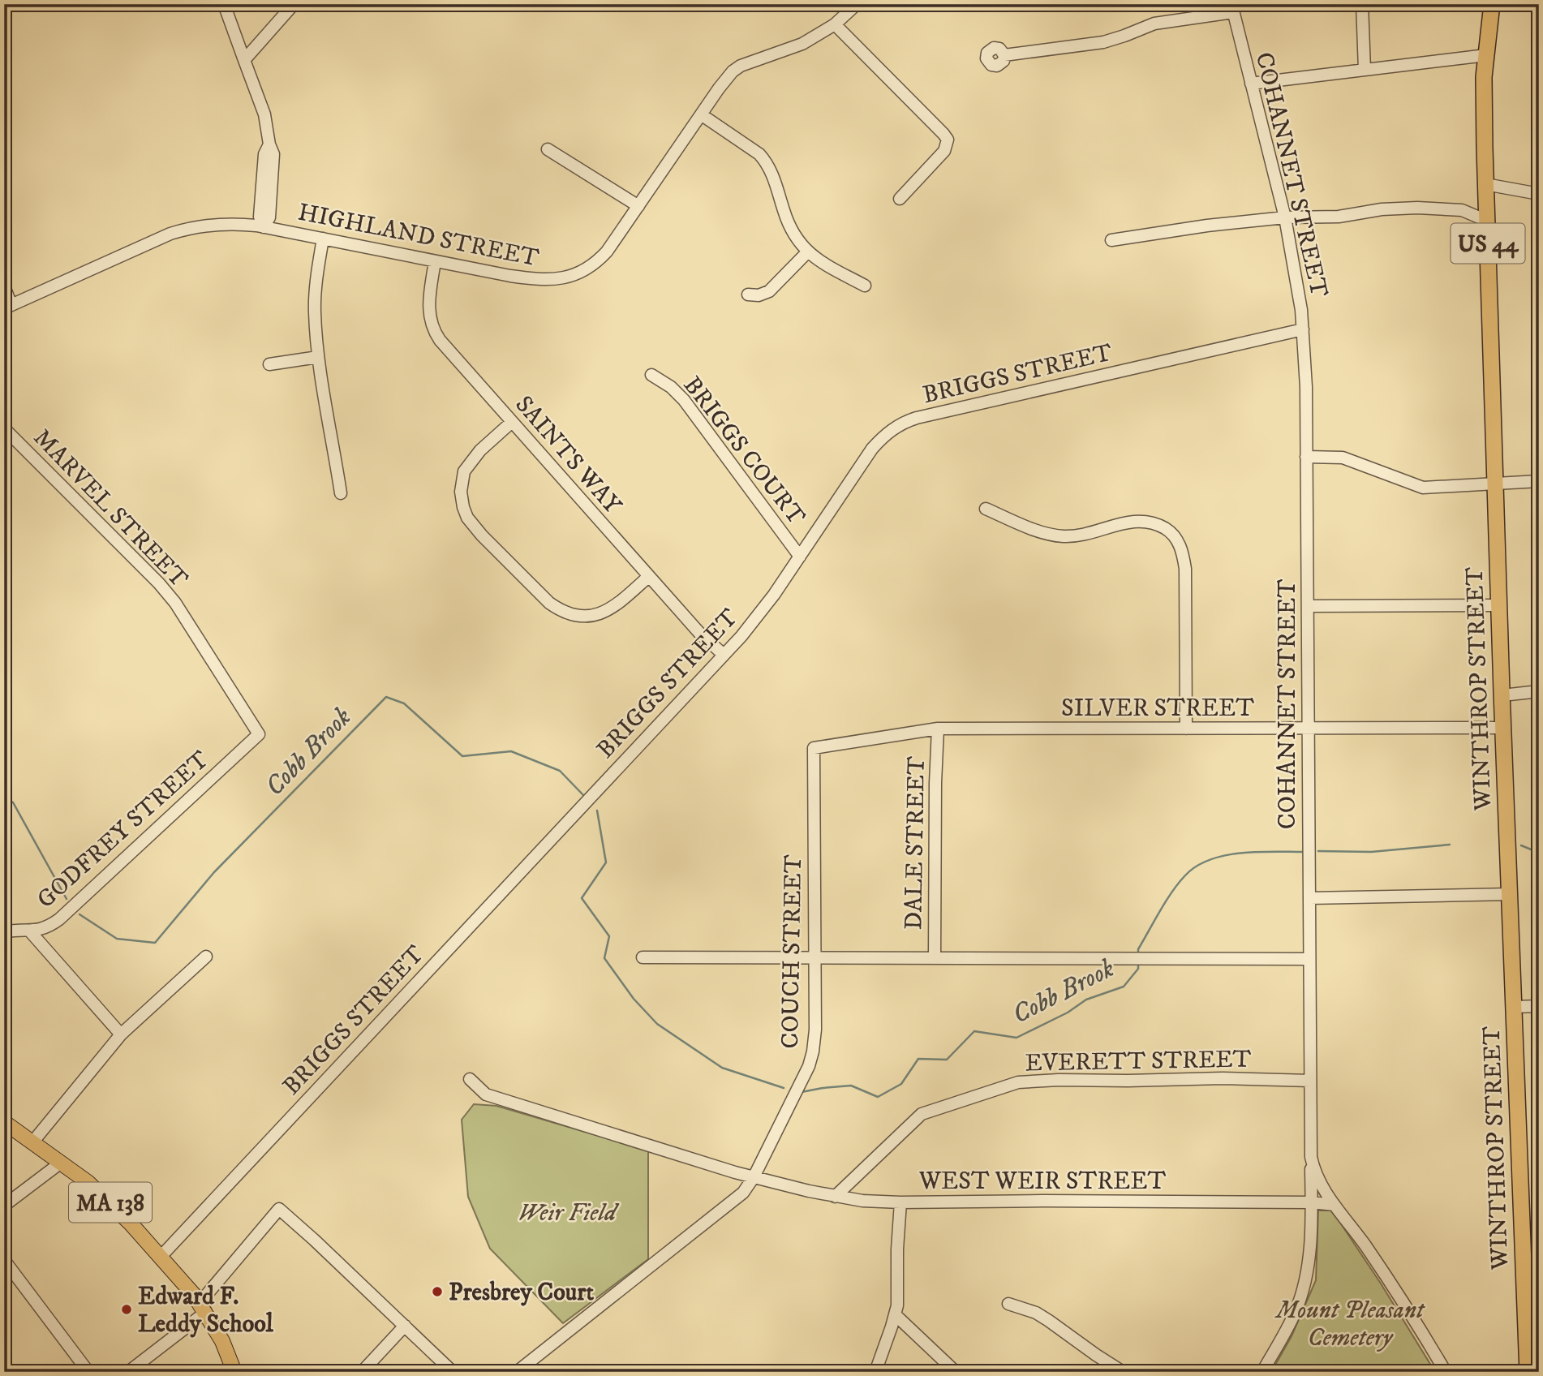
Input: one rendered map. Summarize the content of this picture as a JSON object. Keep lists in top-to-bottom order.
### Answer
{
  "streets": {
    "highway": ["US 44", "WINTHROP STREET"],
    "main road": ["MA 138"],
    "street": [
      "COHANNET STREET",
      "HIGHLAND STREET",
      "BRIGGS STREET",
      "BRIGGS COURT",
      "SAINTS WAY",
      "MARVEL STREET",
      "SILVER STREET",
      "GODFREY STREET",
      "DALE STREET",
      "COUCH STREET",
      "EVERETT STREET",
      "WEST WEIR STREET"
    ]
  },
  "crossings": [
    ["COHANNET STREET", "BRIGGS STREET"],
    ["COHANNET STREET", "SILVER STREET"],
    ["COHANNET STREET", "EVERETT STREET"],
    ["COHANNET STREET", "WEST WEIR STREET"],
    ["HIGHLAND STREET", "SAINTS WAY"],
    ["BRIGGS STREET", "BRIGGS COURT"],
    ["BRIGGS STREET", "SAINTS WAY"],
    ["BRIGGS STREET", "MA 138"],
    ["MARVEL STREET", "GODFREY STREET"],
    ["WINTHROP STREET", "SILVER STREET"],
    ["SILVER STREET", "DALE STREET"],
    ["SILVER STREET", "COUCH STREET"],
    ["COUCH STREET", "WEST WEIR STREET"],
    ["EVERETT STREET", "WEST WEIR STREET"]
  ],
  "water": ["Cobb Brook"],
  "parks": ["Weir Field", "Mount Pleasant Cemetery"],
  "places": ["Presbrey Court", "Edward F. Leddy School"]
}
